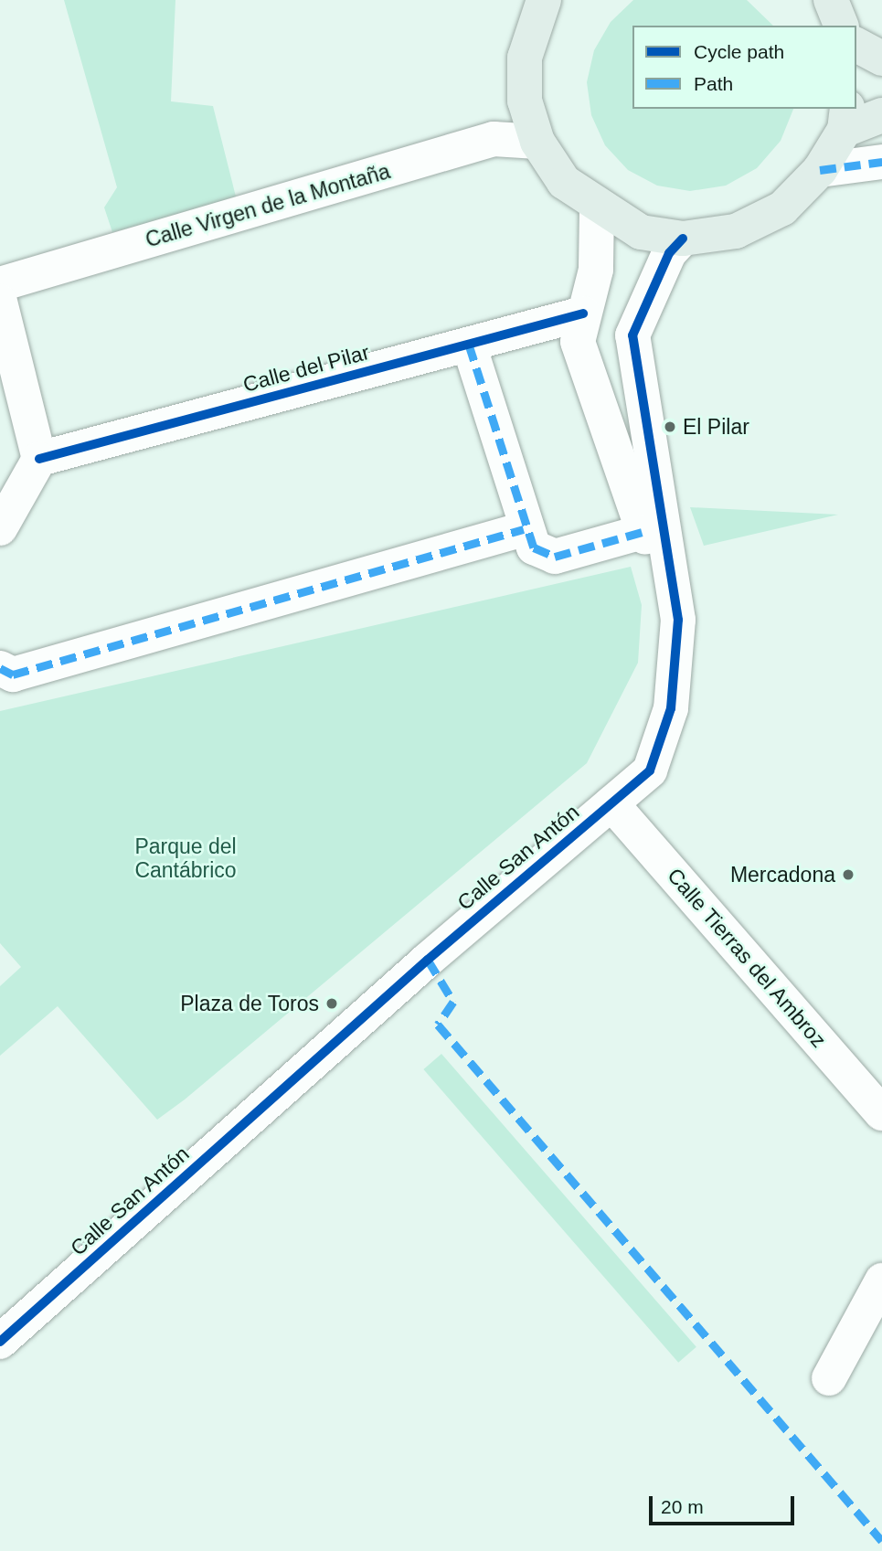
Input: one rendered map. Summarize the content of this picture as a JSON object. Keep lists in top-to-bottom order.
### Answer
{
  "streets": {
    "street": [
      "Calle Virgen de la Montaña",
      "Calle del Pilar",
      "Calle San Antón",
      "Calle Tierras del Ambroz"
    ]
  },
  "crossings": [
    ["Calle del Pilar", "Calle San Antón"],
    ["Calle San Antón", "Calle Tierras del Ambroz"]
  ],
  "parks": ["Parque del Cantábrico"],
  "places": ["El Pilar", "Mercadona", "Plaza de Toros"],
  "legend": ["Cycle path", "Path"],
  "scale_bar": "20 m"
}
